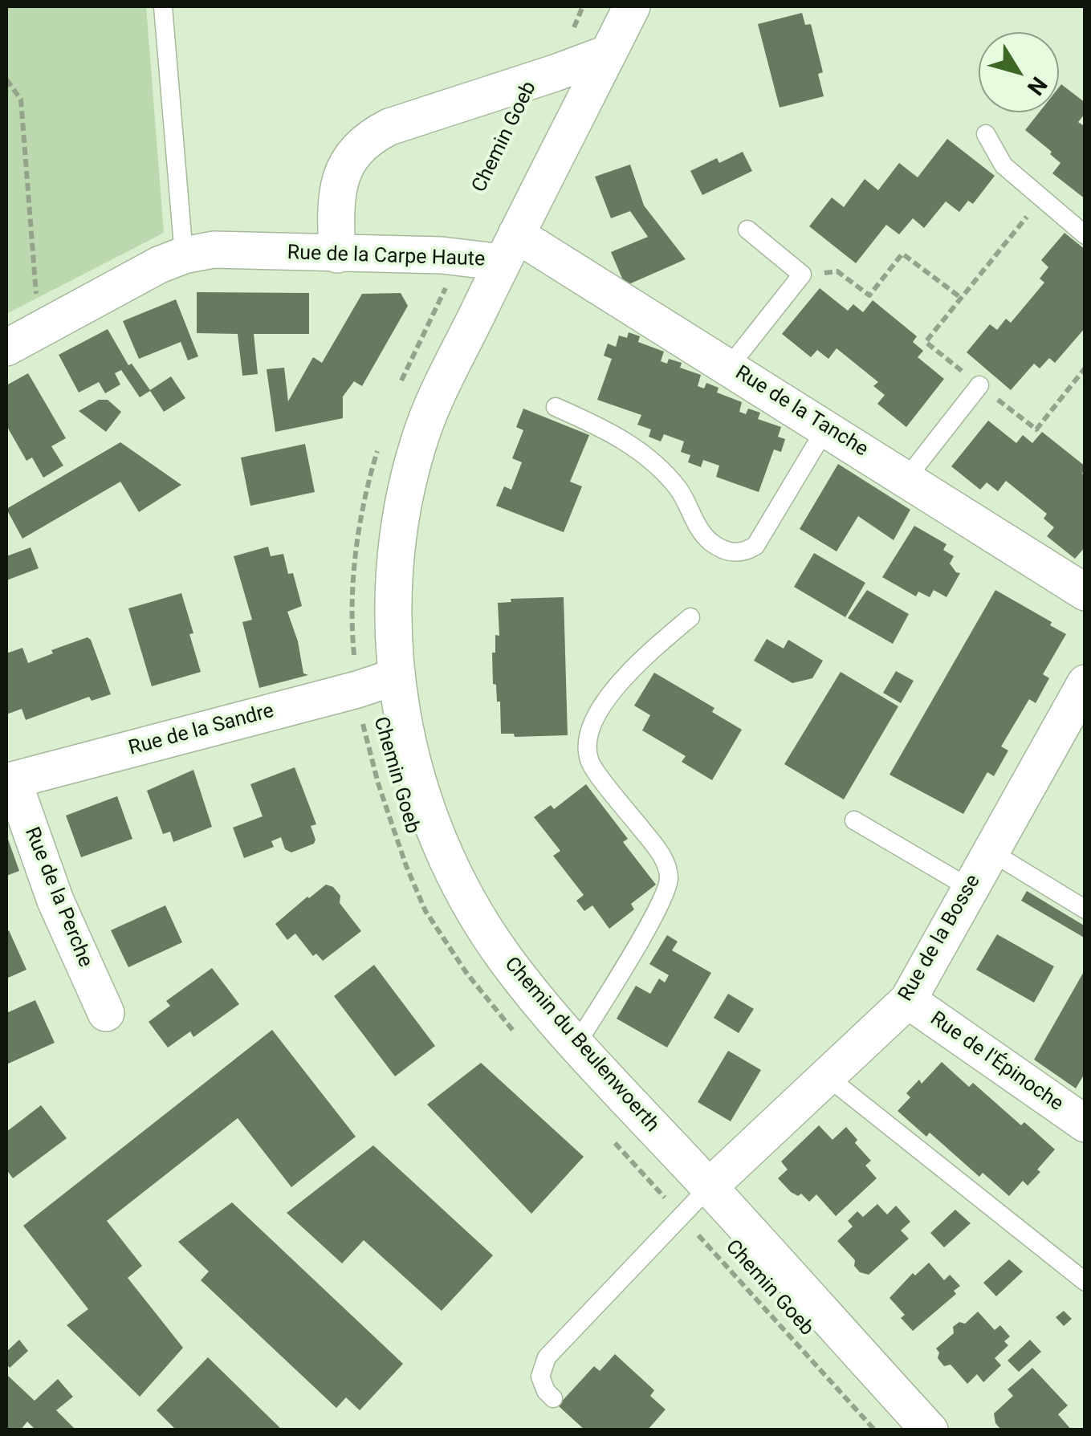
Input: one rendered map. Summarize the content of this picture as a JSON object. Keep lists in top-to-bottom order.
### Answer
{
  "streets": {
    "street": [
      "Rue de la Carpe Haute",
      "Rue de la Tanche",
      "Rue de la Sandre",
      "Rue de la Perche",
      "Rue de la Bosse",
      "Chemin du Beulenwoerth",
      "Rue de l'Épinoche"
    ],
    "path": ["Chemin Goeb"]
  },
  "crossings": [
    ["Chemin Goeb", "Rue de la Sandre"],
    ["Rue de la Carpe Haute", "Rue de la Tanche"],
    ["Rue de la Carpe Haute", "Chemin du Beulenwoerth"],
    ["Rue de la Tanche", "Chemin du Beulenwoerth"],
    ["Rue de la Sandre", "Rue de la Perche"],
    ["Rue de la Sandre", "Chemin du Beulenwoerth"],
    ["Rue de la Bosse", "Chemin du Beulenwoerth"],
    ["Rue de la Bosse", "Rue de l'Épinoche"]
  ],
  "north": "bottom right"
}
